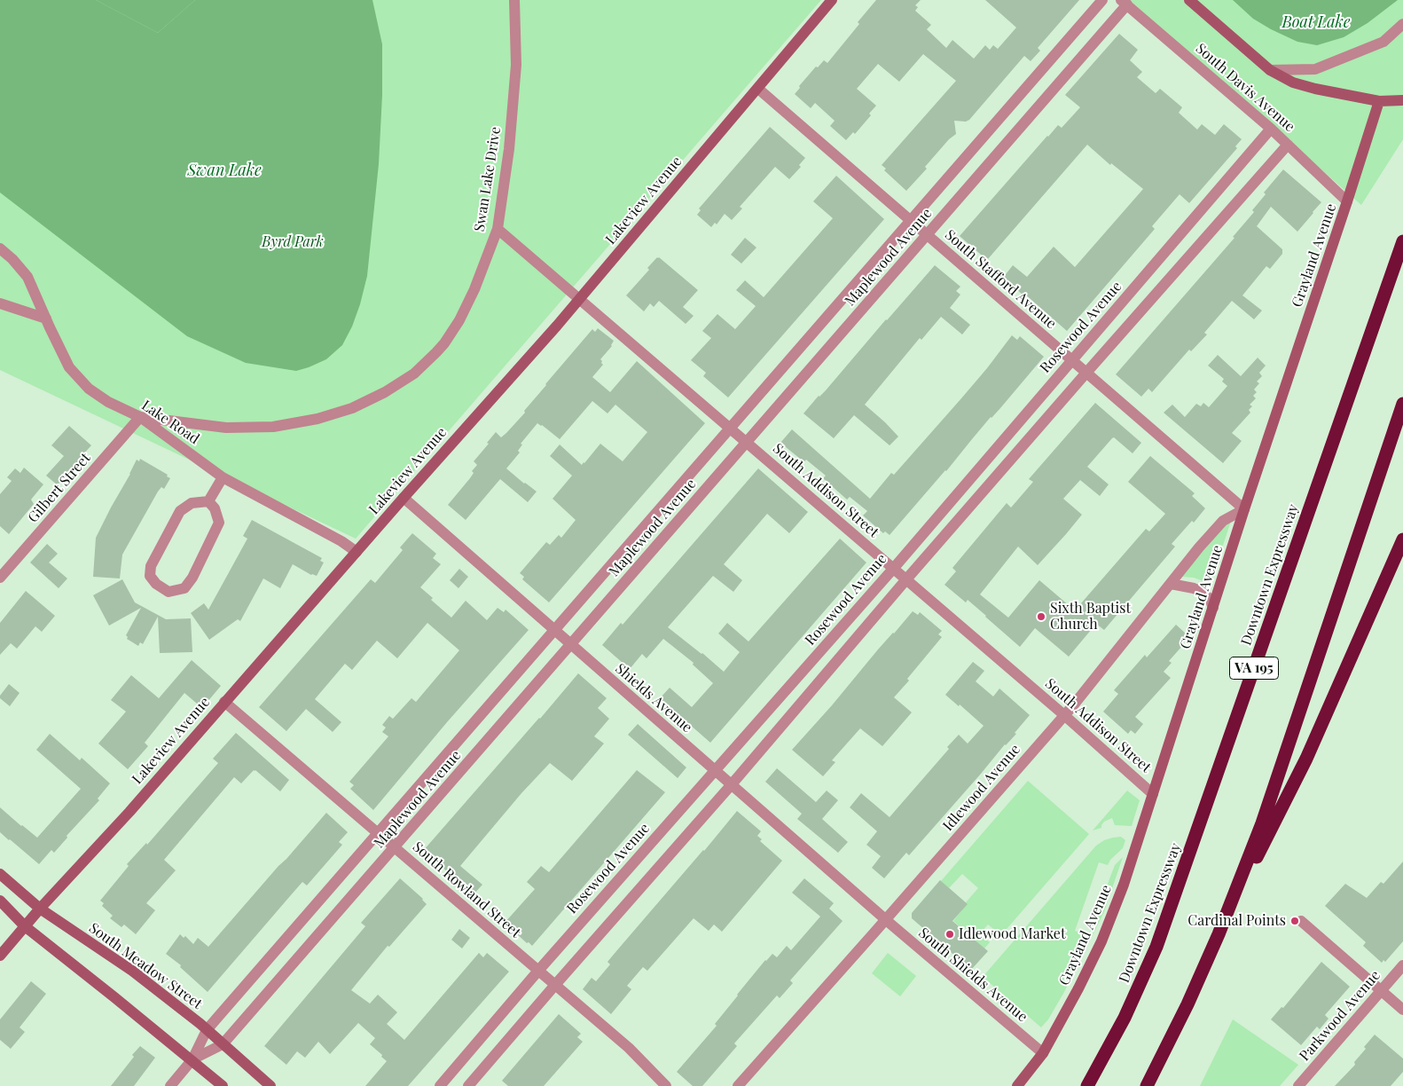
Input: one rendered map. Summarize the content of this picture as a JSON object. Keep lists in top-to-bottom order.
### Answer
{
  "streets": {
    "highway": ["Downtown Expressway", "VA 195"],
    "street": [
      "South Davis Avenue",
      "Swan Lake Drive",
      "Lakeview Avenue",
      "Grayland Avenue",
      "Maplewood Avenue",
      "South Stafford Avenue",
      "Rosewood Avenue",
      "Lake Road",
      "Gilbert Street",
      "South Addison Street",
      "Shields Avenue",
      "Idlewood Avenue",
      "South Rowland Street",
      "South Meadow Street",
      "South Shields Avenue",
      "Parkwood Avenue"
    ]
  },
  "crossings": [
    ["South Davis Avenue", "Grayland Avenue"],
    ["South Davis Avenue", "Maplewood Avenue"],
    ["South Davis Avenue", "Rosewood Avenue"],
    ["Swan Lake Drive", "Lake Road"],
    ["Swan Lake Drive", "Gilbert Street"],
    ["Swan Lake Drive", "South Addison Street"],
    ["Lakeview Avenue", "South Stafford Avenue"],
    ["Lakeview Avenue", "Lake Road"],
    ["Lakeview Avenue", "South Addison Street"],
    ["Lakeview Avenue", "Shields Avenue"],
    ["Lakeview Avenue", "South Rowland Street"],
    ["Lakeview Avenue", "South Meadow Street"],
    ["Grayland Avenue", "South Stafford Avenue"],
    ["Grayland Avenue", "South Addison Street"],
    ["Grayland Avenue", "Idlewood Avenue"],
    ["Grayland Avenue", "South Shields Avenue"],
    ["Maplewood Avenue", "South Stafford Avenue"],
    ["Maplewood Avenue", "South Addison Street"],
    ["Maplewood Avenue", "Shields Avenue"],
    ["Maplewood Avenue", "South Rowland Street"],
    ["Maplewood Avenue", "South Meadow Street"],
    ["South Stafford Avenue", "Rosewood Avenue"],
    ["South Stafford Avenue", "Idlewood Avenue"],
    ["Rosewood Avenue", "South Addison Street"],
    ["Rosewood Avenue", "Shields Avenue"],
    ["Rosewood Avenue", "South Rowland Street"],
    ["Lake Road", "Gilbert Street"],
    ["South Addison Street", "Idlewood Avenue"],
    ["Shields Avenue", "Idlewood Avenue"],
    ["Shields Avenue", "South Shields Avenue"],
    ["Idlewood Avenue", "South Shields Avenue"]
  ],
  "water": ["Boat Lake", "Swan Lake"],
  "parks": ["Byrd Park"],
  "places": ["Sixth Baptist Church", "Cardinal Points", "Idlewood Market"]
}
